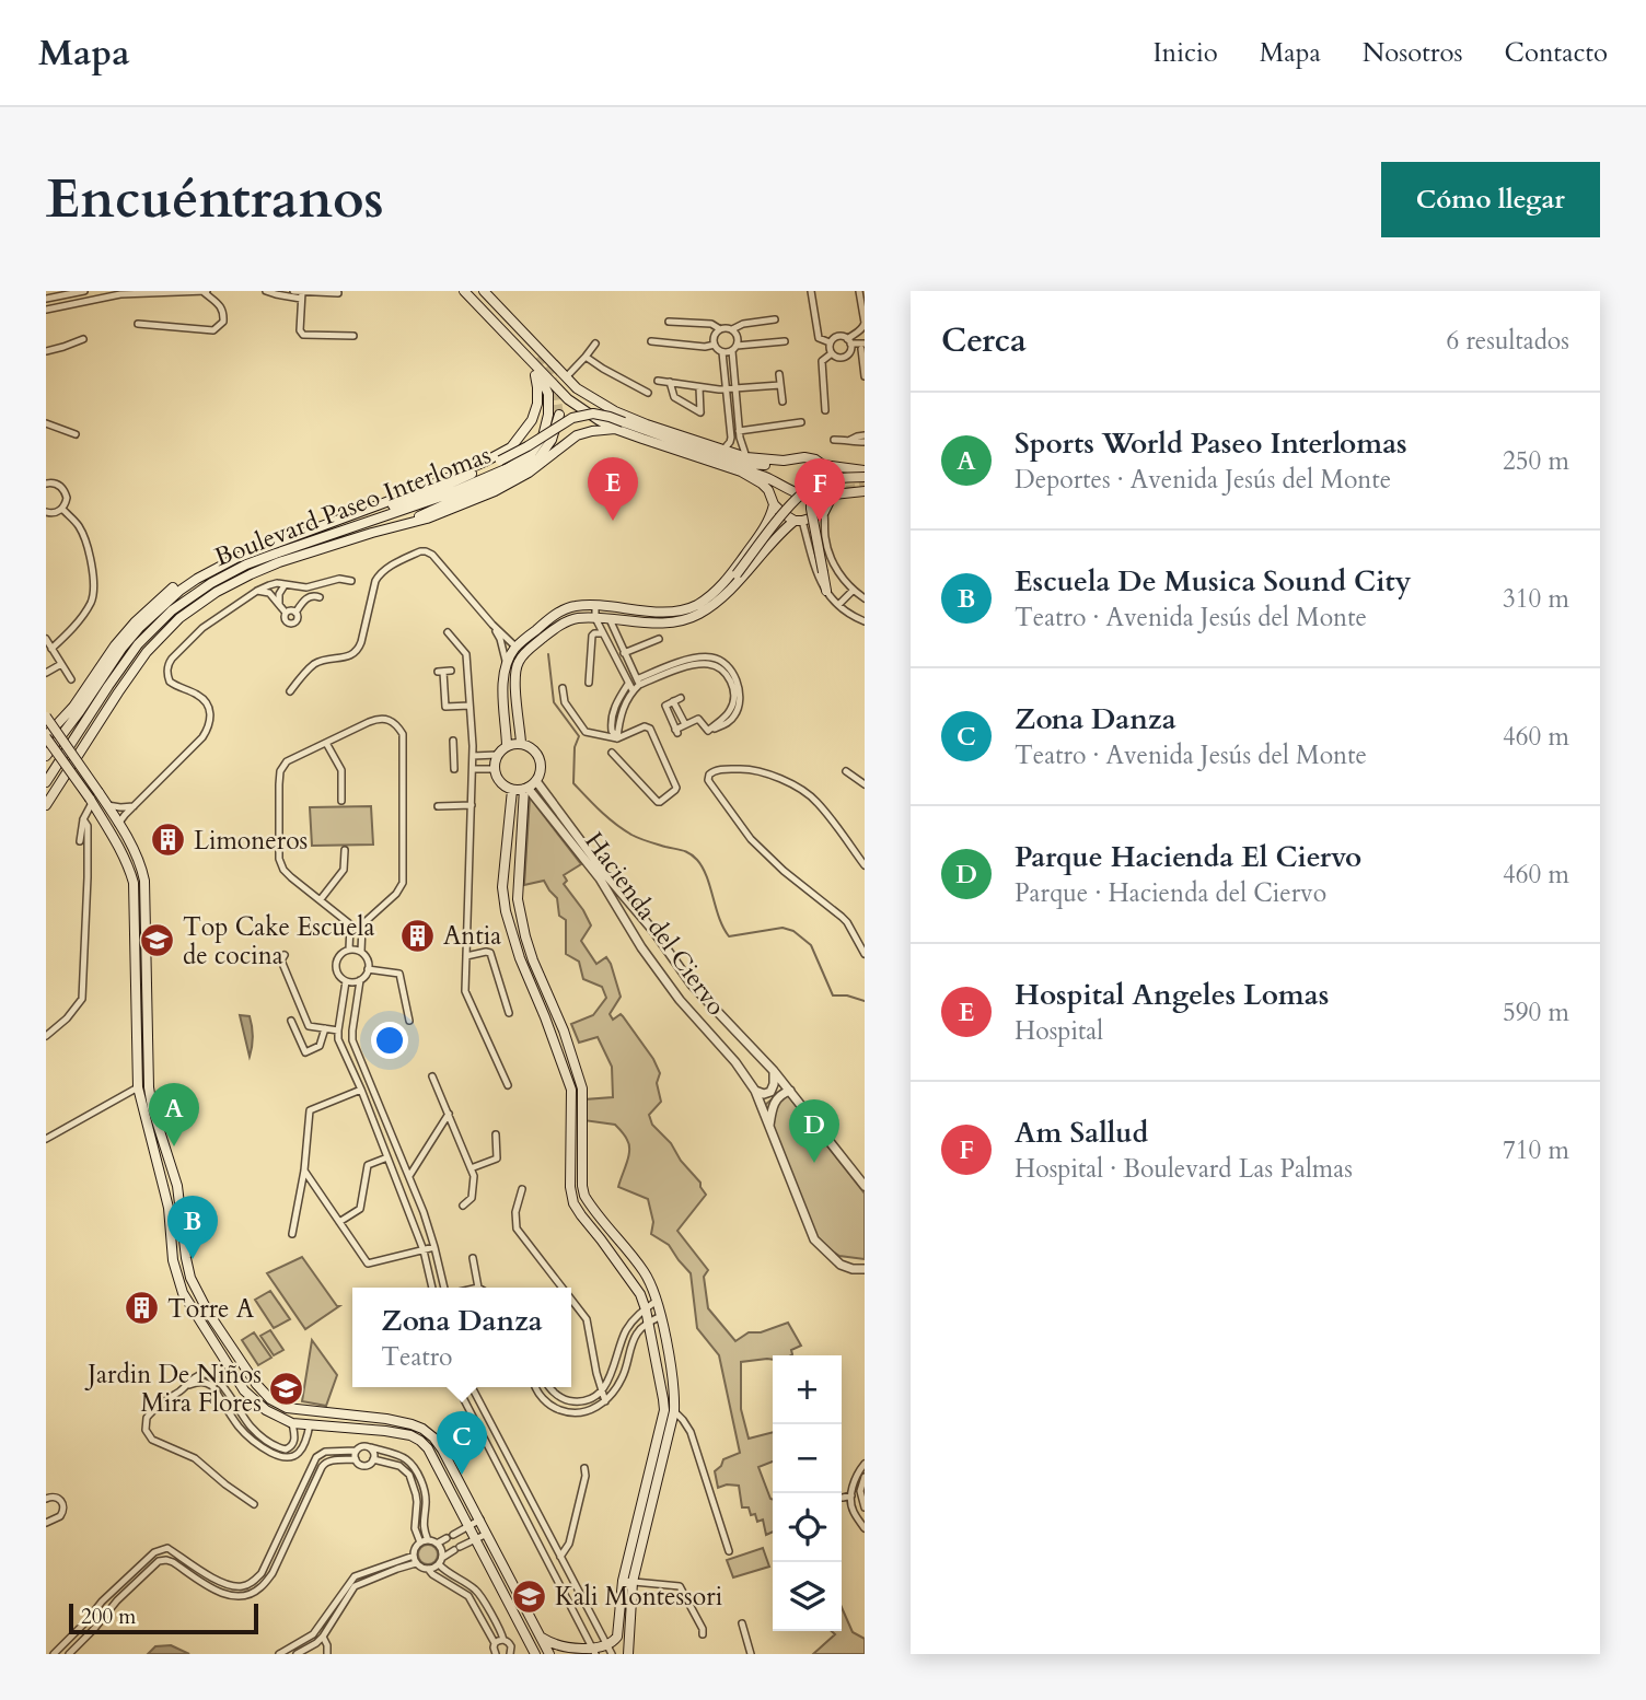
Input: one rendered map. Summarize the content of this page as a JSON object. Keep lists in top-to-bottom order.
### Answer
{
  "streets": {
    "main road": ["Boulevard Paseo Interlomas"],
    "street": ["Hacienda del Ciervo"]
  },
  "places": {
    "building": ["Limoneros", "Antia", "Torre A"],
    "school or university": ["Top Cake Escuela de cocina", "Jardin De Niños Mira Flores", "Kali Montessori"]
  },
  "scale_bar": "200 m",
  "page": {
    "header": "Mapa",
    "nav": [
      "Inicio",
      "Mapa",
      "Nosotros",
      "Contacto"
    ],
    "buttons": "Cómo llegar",
    "title": "Encuéntranos",
    "heading": ["Cerca", "6 resultados"],
    "list": [
      {
        "mark": "A",
        "name": "Sports World Paseo Interlomas",
        "note": "Deportes · Avenida Jesús del Monte",
        "value": "250 m"
      },
      {
        "mark": "B",
        "name": "Escuela De Musica Sound City",
        "note": "Teatro · Avenida Jesús del Monte",
        "value": "310 m"
      },
      {
        "mark": "C",
        "name": "Zona Danza",
        "note": "Teatro · Avenida Jesús del Monte",
        "value": "460 m"
      },
      {
        "mark": "D",
        "name": "Parque Hacienda El Ciervo",
        "note": "Parque · Hacienda del Ciervo",
        "value": "460 m"
      },
      {
        "mark": "E",
        "name": "Hospital Angeles Lomas",
        "note": "Hospital",
        "value": "590 m"
      },
      {
        "mark": "F",
        "name": "Am Sallud",
        "note": "Hospital · Boulevard Las Palmas",
        "value": "710 m"
      }
    ],
    "pins": [
      "E",
      "F",
      "A",
      "D",
      "B",
      "C"
    ],
    "popup": ["Zona Danza", "Teatro"],
    "map_buttons": ["+", "−"],
    "scale": "200 m"
  }
}
